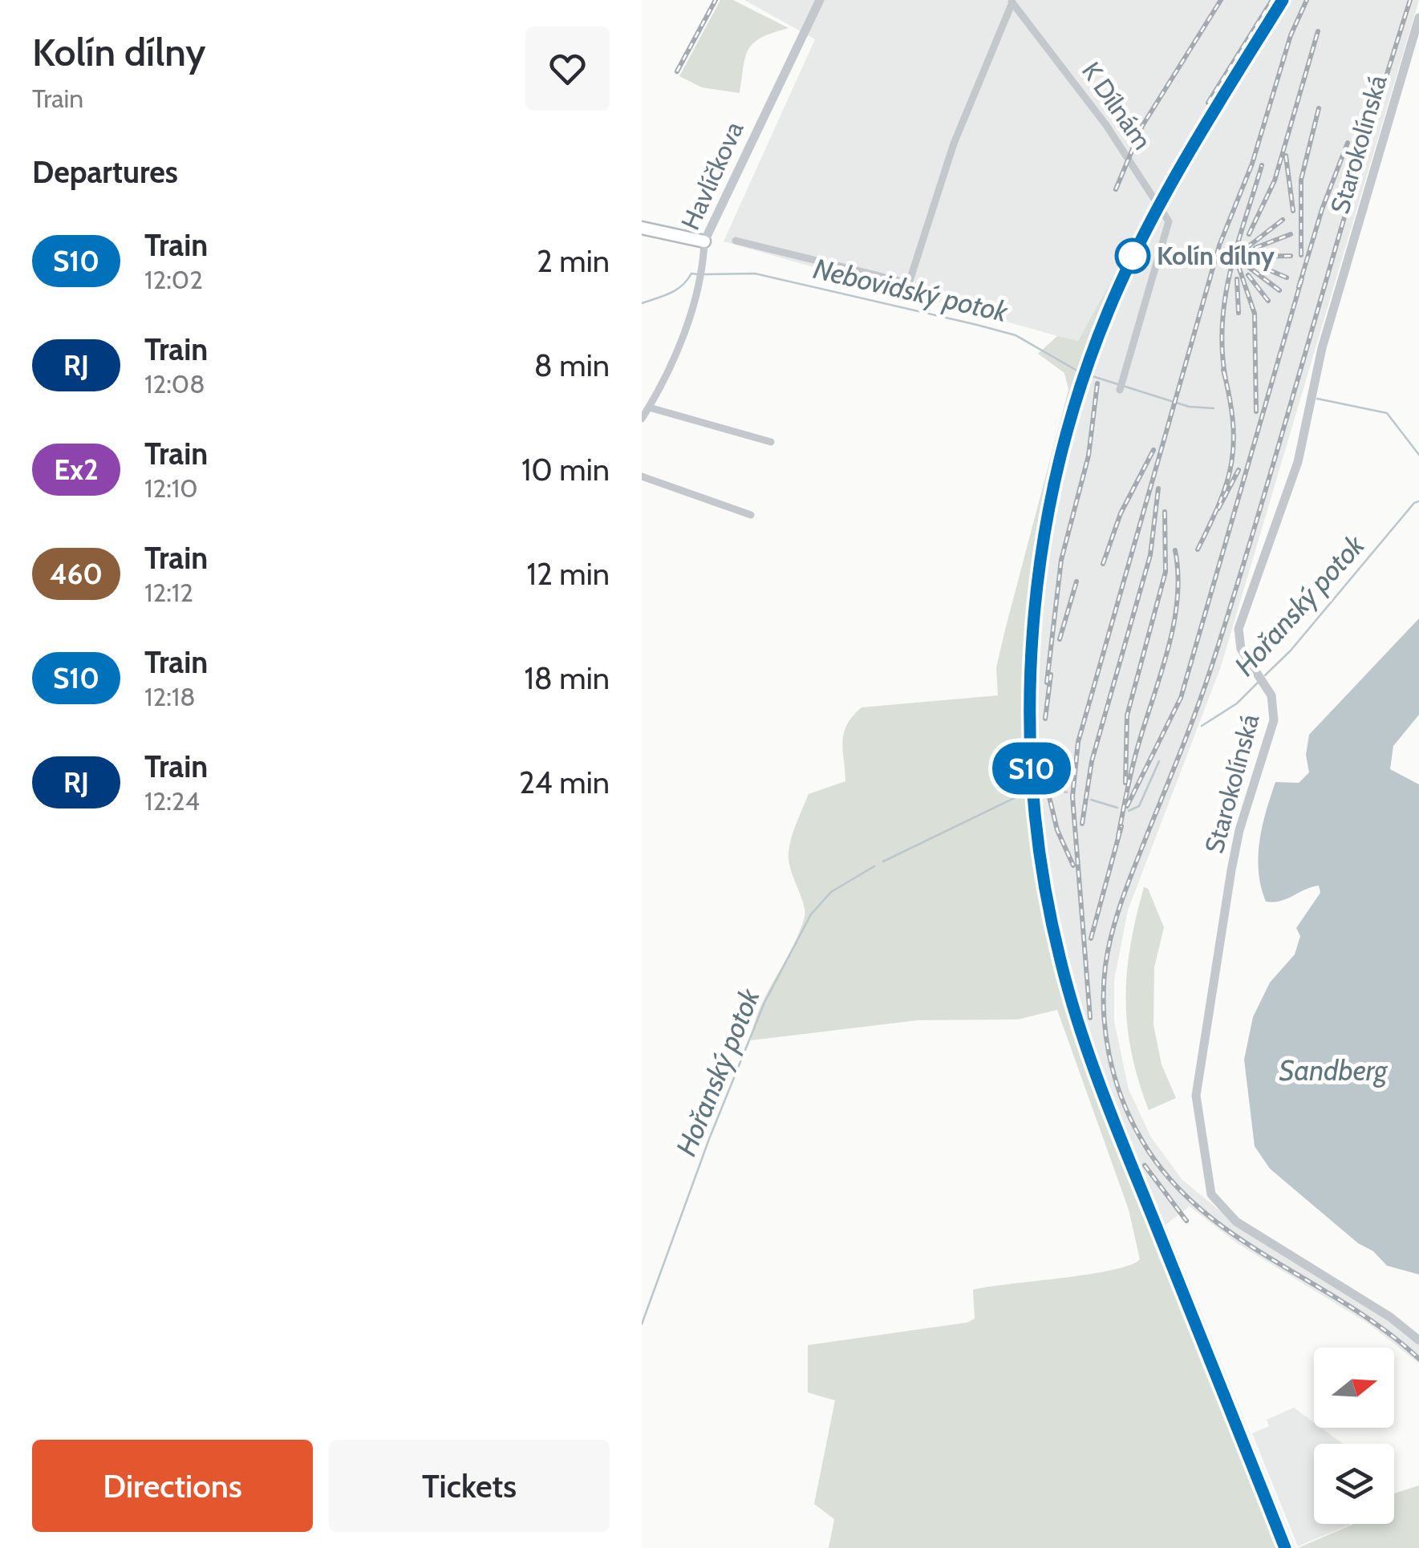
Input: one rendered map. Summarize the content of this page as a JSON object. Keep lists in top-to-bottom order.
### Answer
{
  "streets": {
    "street": ["K Dílnám", "Starokolínská", "Havlíčkova"]
  },
  "water": ["Nebovidský potok", "Hořanský potok", "Sandberg"],
  "places": ["Kolín dílny"],
  "north": "right",
  "page": {
    "heading": [
      ["Kolín dílny", "Train"],
      "Departures"
    ],
    "on_map": "S10",
    "list": [
      {
        "mark": "S10",
        "name": "Train",
        "note": "12:02",
        "value": "2 min"
      },
      {
        "mark": "RJ",
        "name": "Train",
        "note": "12:08",
        "value": "8 min"
      },
      {
        "mark": "Ex2",
        "name": "Train",
        "note": "12:10",
        "value": "10 min"
      },
      {
        "mark": "460",
        "name": "Train",
        "note": "12:12",
        "value": "12 min"
      },
      {
        "mark": "S10",
        "name": "Train",
        "note": "12:18",
        "value": "18 min"
      },
      {
        "mark": "RJ",
        "name": "Train",
        "note": "12:24",
        "value": "24 min"
      }
    ],
    "buttons": ["Directions", "Tickets"]
  }
}
